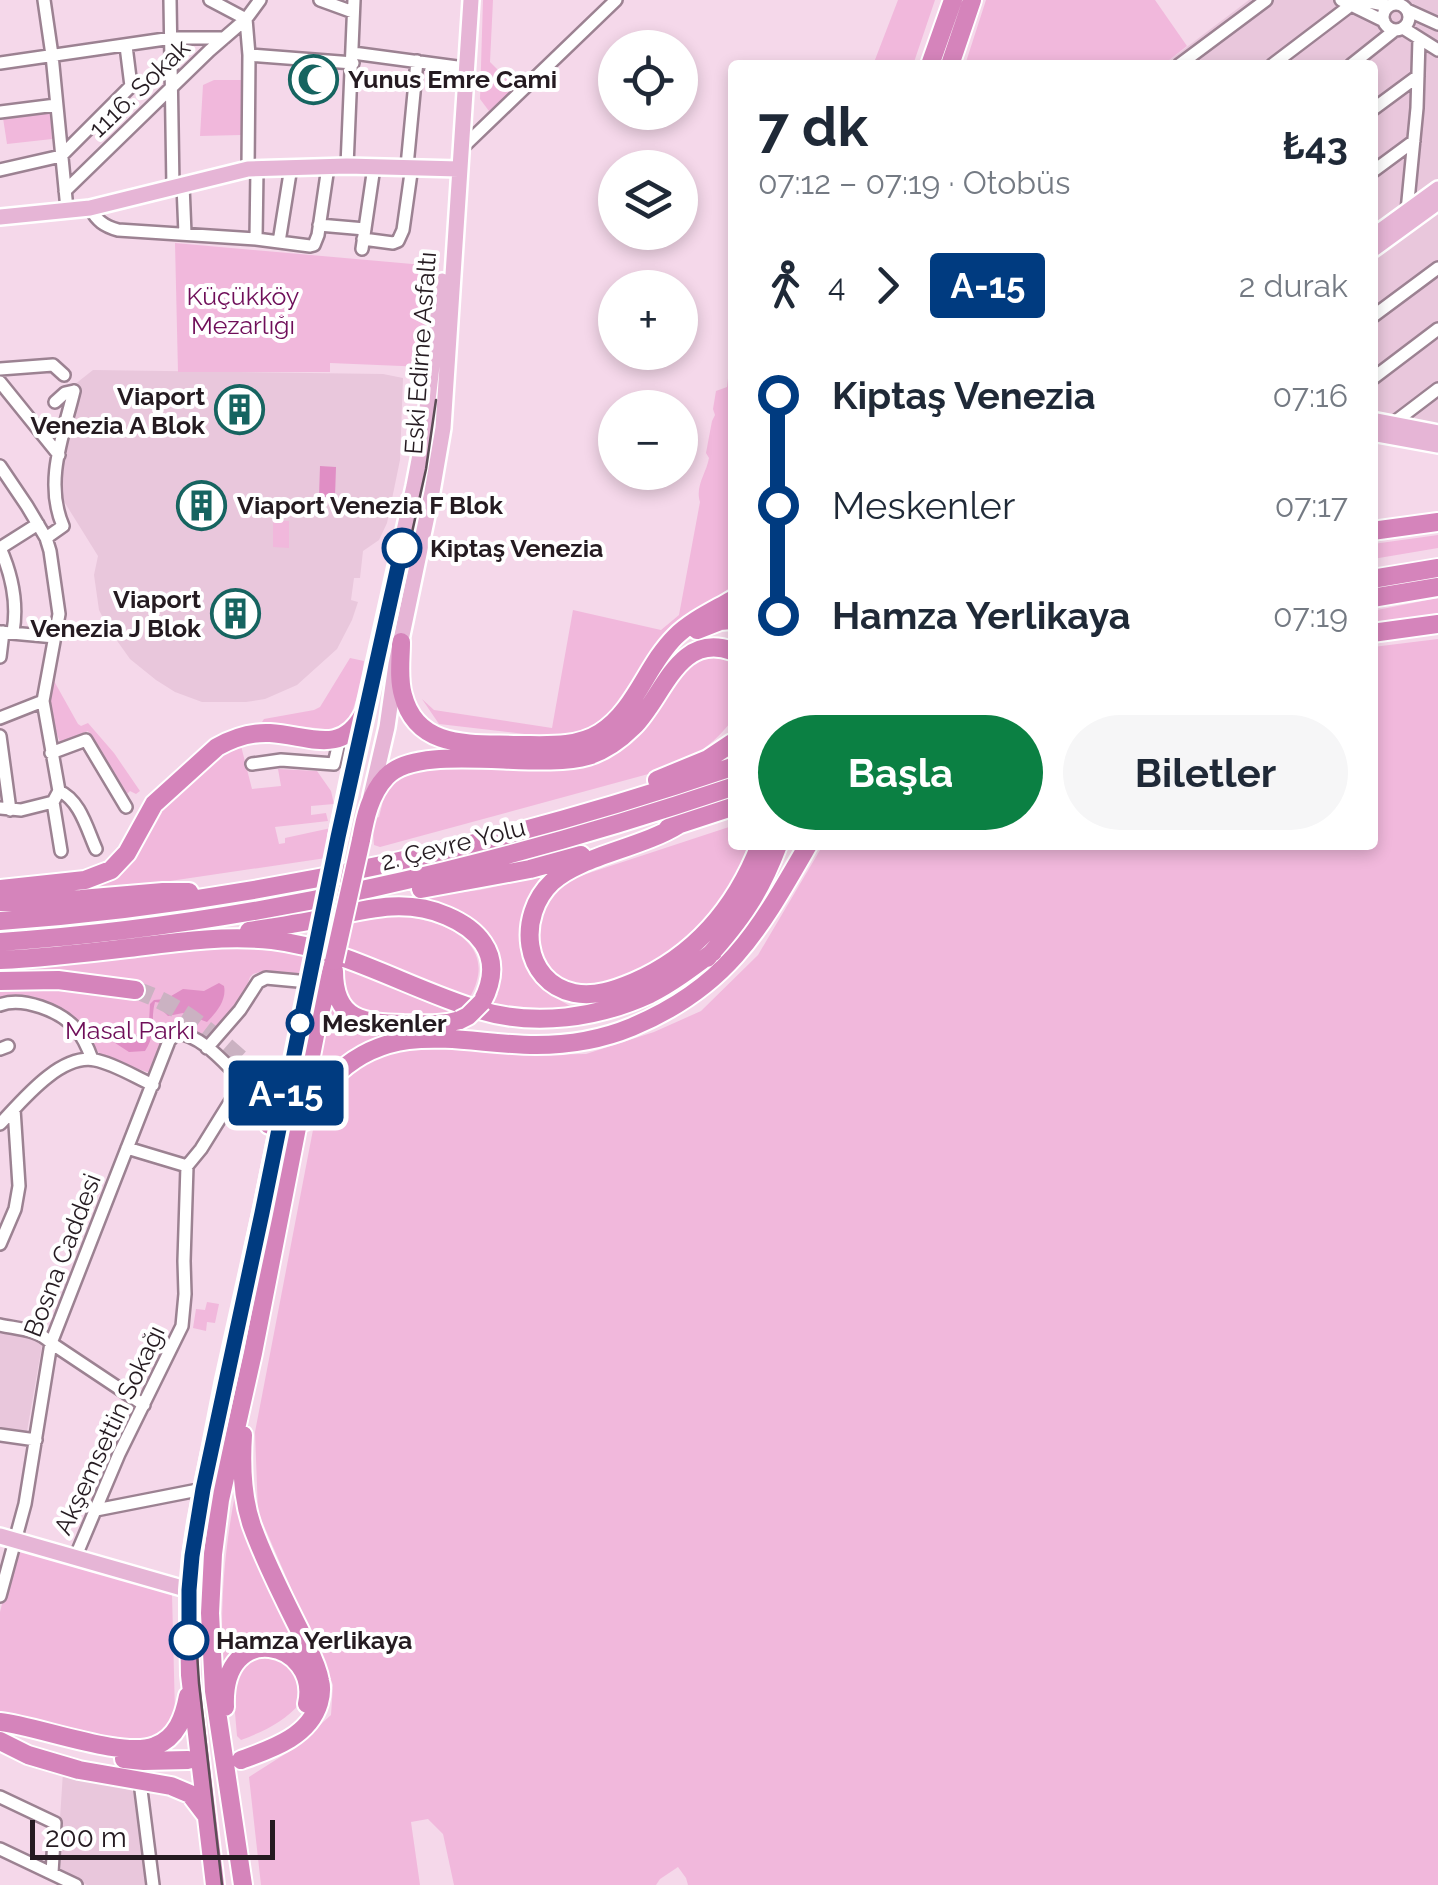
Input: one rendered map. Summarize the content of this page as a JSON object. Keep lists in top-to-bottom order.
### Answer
{
  "streets": {
    "highway": ["Eski Edirne Asfaltı", "2. Çevre Yolu"],
    "street": ["1116. Sokak", "Bosna Caddesi", "Akşemsettin Sokağı"]
  },
  "parks": ["Küçükköy Mezarlığı", "Masal Parkı"],
  "places": {
    "mosque": ["Yunus Emre Cami"],
    "building": ["Viaport Venezia A Blok", "Viaport Venezia F Blok", "Viaport Venezia J Blok"],
    "other": ["Kiptaş Venezia", "Meskenler", "Hamza Yerlikaya"]
  },
  "lines": ["bus line A-15"],
  "scale_bar": "200 m",
  "page": {
    "on_map": "A-15",
    "map_buttons": ["+", "−"],
    "heading": ["7 dk", "07:12 – 07:19 · Otobüs", "₺43"],
    "legs": ["4", "A-15", "2 durak"],
    "list": [
      {
        "name": "Kiptaş Venezia",
        "value": "07:16"
      },
      {
        "name": "Meskenler",
        "value": "07:17"
      },
      {
        "name": "Hamza Yerlikaya",
        "value": "07:19"
      }
    ],
    "buttons": ["Başla", "Biletler"],
    "scale": "200 m"
  }
}
